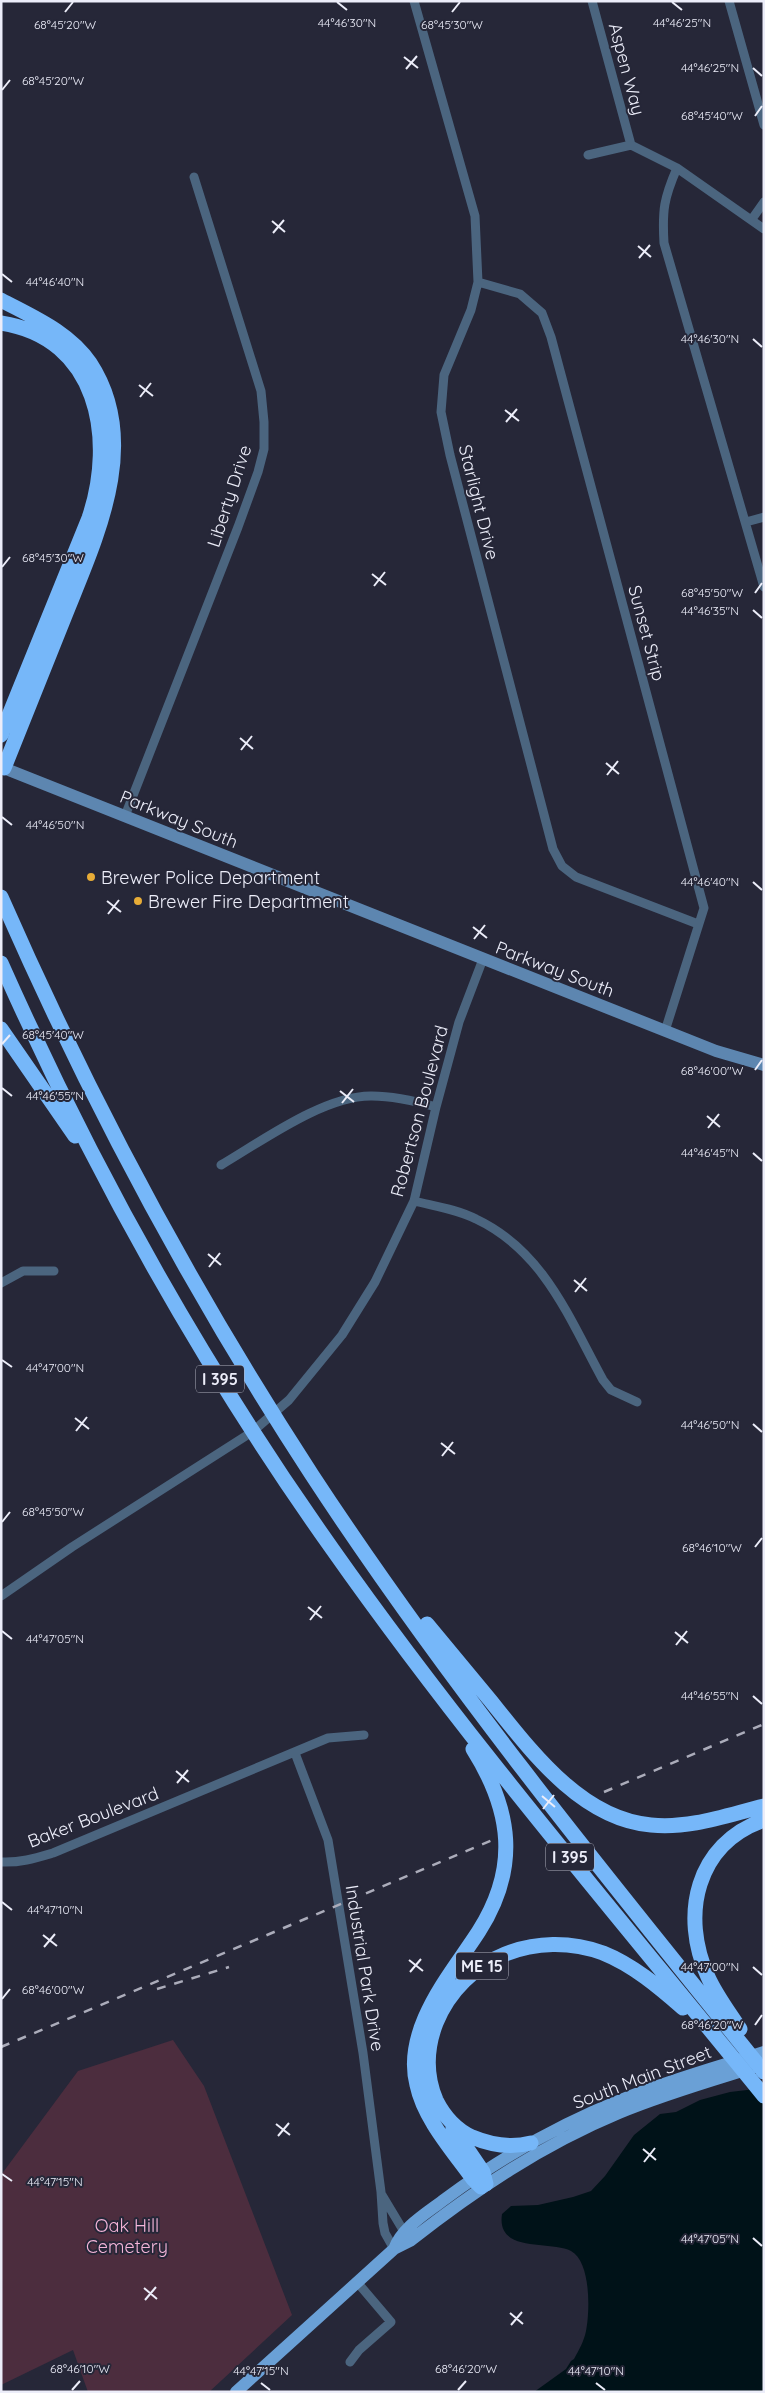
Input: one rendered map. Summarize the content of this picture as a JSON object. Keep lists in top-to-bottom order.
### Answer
{
  "streets": {
    "highway": ["I 395", "ME 15"],
    "main road": ["Parkway South", "South Main Street"],
    "street": [
      "Aspen Way",
      "Liberty Drive",
      "Starlight Drive",
      "Sunset Strip",
      "Robertson Boulevard",
      "Baker Boulevard",
      "Industrial Park Drive"
    ]
  },
  "crossings": [
    ["Liberty Drive", "Parkway South"],
    ["Starlight Drive", "Sunset Strip"],
    ["Sunset Strip", "Parkway South"],
    ["Parkway South", "Robertson Boulevard"],
    ["I 395", "ME 15"],
    ["Baker Boulevard", "Industrial Park Drive"],
    ["ME 15", "South Main Street"],
    ["Industrial Park Drive", "South Main Street"]
  ],
  "parks": ["Oak Hill Cemetery"],
  "places": ["Brewer Police Department", "Brewer Fire Department"],
  "coordinates": [
    "44°46'30\"N",
    "44°46'25\"N",
    "68°45'20\"W",
    "68°45'30\"W",
    "68°45'40\"W",
    "44°46'40\"N",
    "68°45'50\"W",
    "44°46'35\"N",
    "44°46'50\"N",
    "68°46'00\"W",
    "44°46'55\"N",
    "44°46'45\"N",
    "44°47'00\"N",
    "68°46'10\"W",
    "44°47'05\"N",
    "44°47'10\"N",
    "68°46'20\"W",
    "44°47'15\"N"
  ]
}
